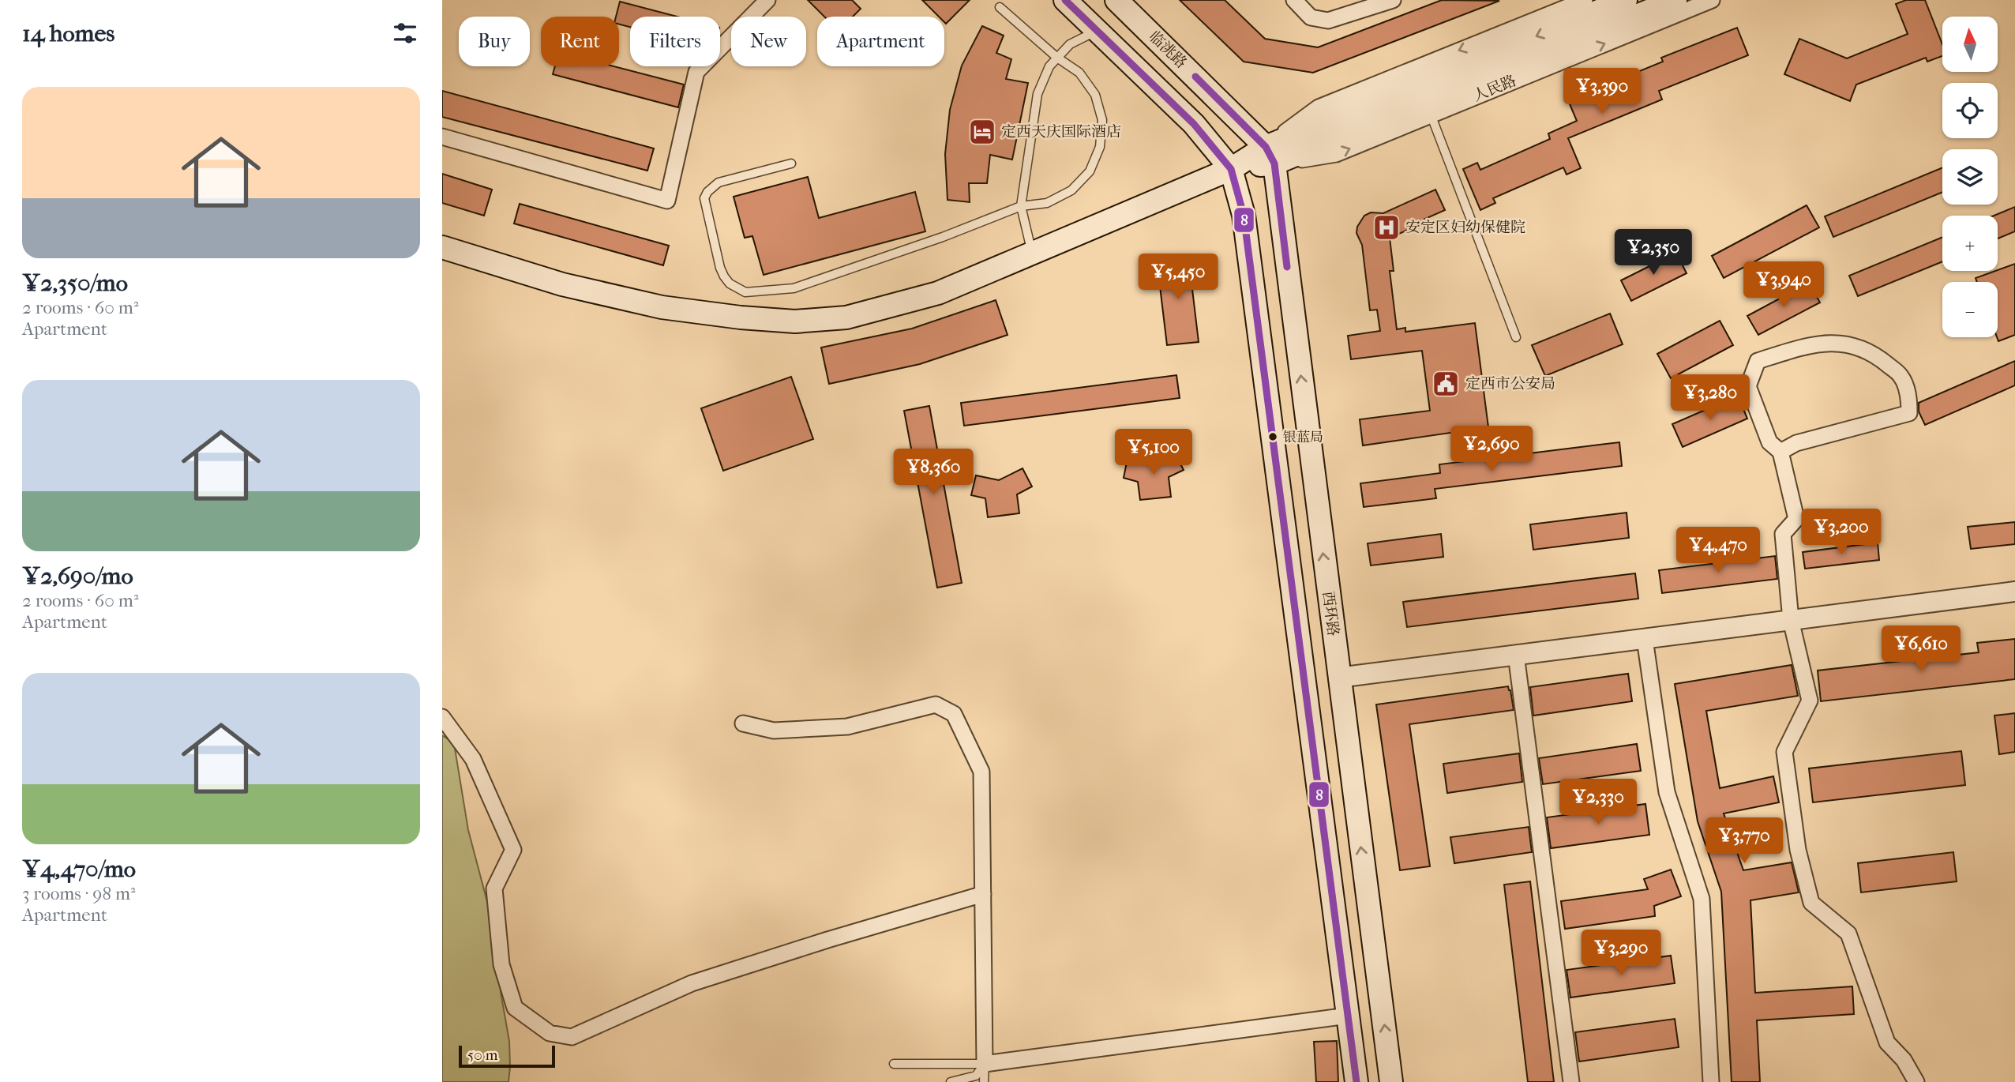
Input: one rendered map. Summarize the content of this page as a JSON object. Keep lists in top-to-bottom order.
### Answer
{
  "streets": {
    "main road": ["临洮路", "人民路", "西环路"]
  },
  "crossings": [
    ["临洮路", "人民路"],
    ["临洮路", "西环路"],
    ["人民路", "西环路"]
  ],
  "places": {
    "hotel": ["定西天庆国际酒店"],
    "hospital": ["安定区妇幼保健院"],
    "public building": ["定西市公安局"],
    "other": ["银蓝局"]
  },
  "lines": ["transit line 8"],
  "scale_bar": "50 m",
  "north": "top",
  "page": {
    "heading": "14 homes",
    "map_buttons": ["+", "−"],
    "chip": [
      "Buy",
      "Rent",
      "Filters",
      "New",
      "Apartment"
    ],
    "list": [
      {
        "name": "¥2,350/mo",
        "note": "2 rooms · 60 m² · Apartment"
      },
      {
        "name": "¥2,690/mo",
        "note": "2 rooms · 60 m² · Apartment"
      },
      {
        "name": "¥4,470/mo",
        "note": "3 rooms · 98 m² · Apartment"
      }
    ],
    "price": [
      "¥3,390",
      "¥2,350",
      "¥5,450",
      "¥3,940",
      "¥3,280",
      "¥2,690",
      "¥5,100",
      "¥8,360",
      "¥3,200",
      "¥4,470",
      "¥6,610",
      "¥2,330",
      "¥3,770",
      "¥3,290"
    ],
    "scale": "50 m"
  }
}
